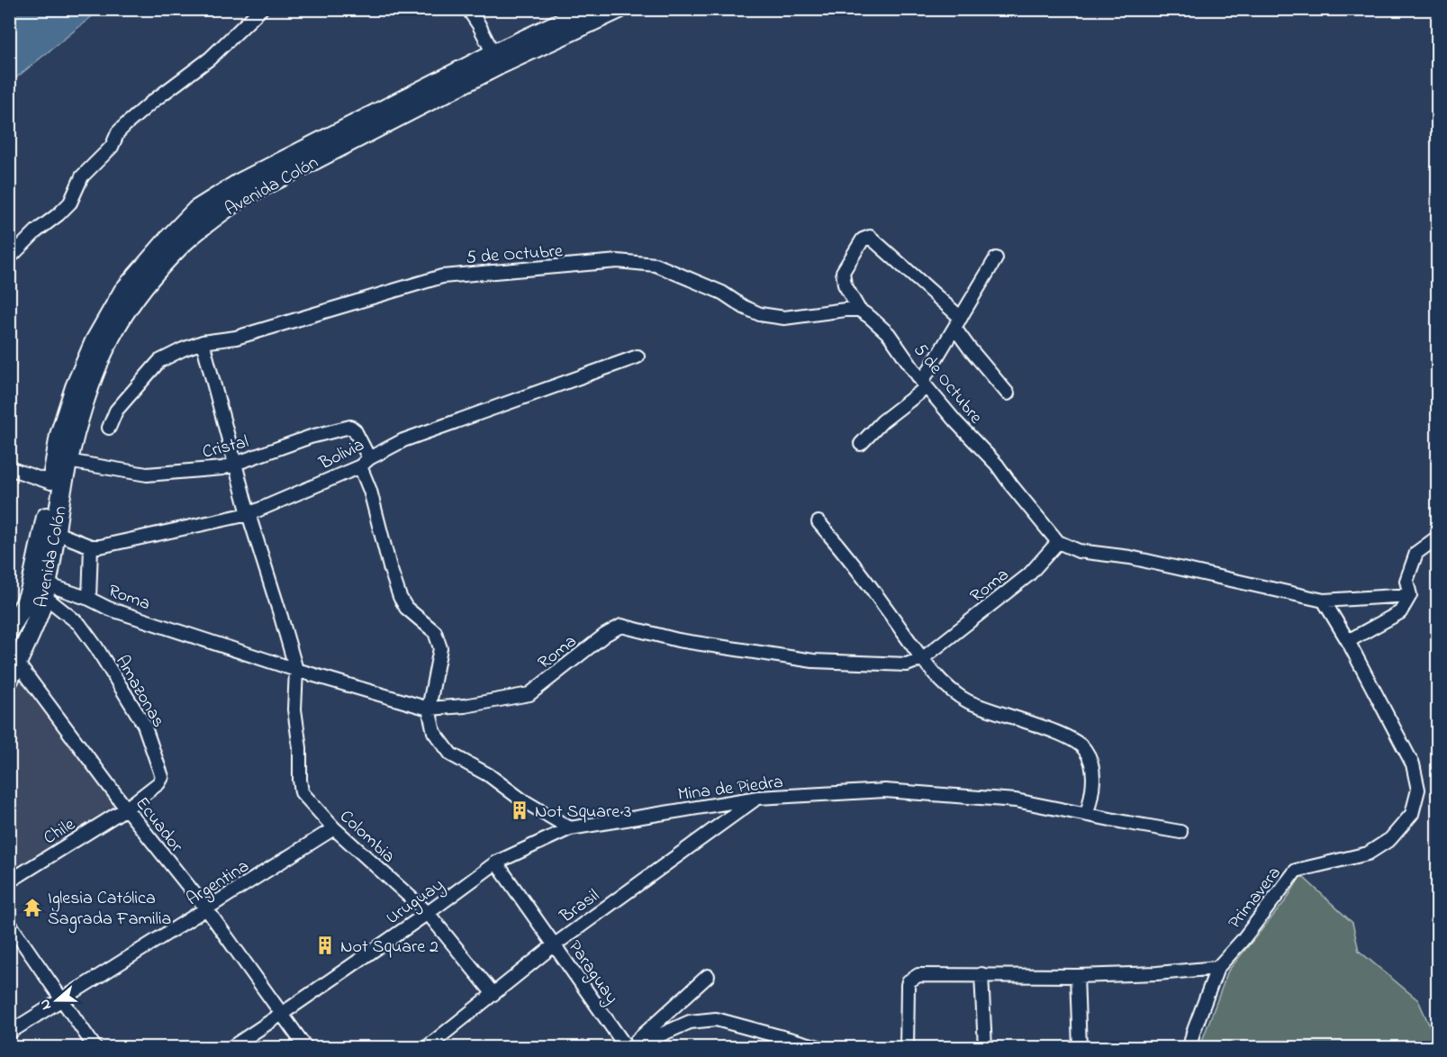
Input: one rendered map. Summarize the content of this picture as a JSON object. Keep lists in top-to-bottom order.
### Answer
{
  "streets": {
    "main road": ["Avenida Colón"],
    "street": [
      "5 de Octubre",
      "Cristal",
      "Bolivia",
      "Roma",
      "Amazonas",
      "Mina de Piedra",
      "Ecuador",
      "Chile",
      "Colombia",
      "Argentina",
      "Primavera",
      "Uruguay",
      "Brasil",
      "Paraguay"
    ]
  },
  "crossings": [
    ["Avenida Colón", "Cristal"],
    ["Avenida Colón", "Roma"],
    ["Avenida Colón", "Amazonas"],
    ["Avenida Colón", "Ecuador"],
    ["5 de Octubre", "Roma"],
    ["Cristal", "Bolivia"],
    ["Roma", "Amazonas"],
    ["Roma", "Colombia"],
    ["Amazonas", "Ecuador"],
    ["Amazonas", "Chile"],
    ["Mina de Piedra", "Uruguay"],
    ["Mina de Piedra", "Brasil"],
    ["Ecuador", "Chile"],
    ["Ecuador", "Argentina"],
    ["Ecuador", "Uruguay"],
    ["Colombia", "Argentina"],
    ["Colombia", "Uruguay"],
    ["Colombia", "Brasil"],
    ["Uruguay", "Paraguay"],
    ["Brasil", "Paraguay"]
  ],
  "places": {
    "building": ["Not Square 3", "Not Square 2"],
    "temple": ["Iglesia Católica Sagrada Familia"]
  },
  "north": "left"
}
